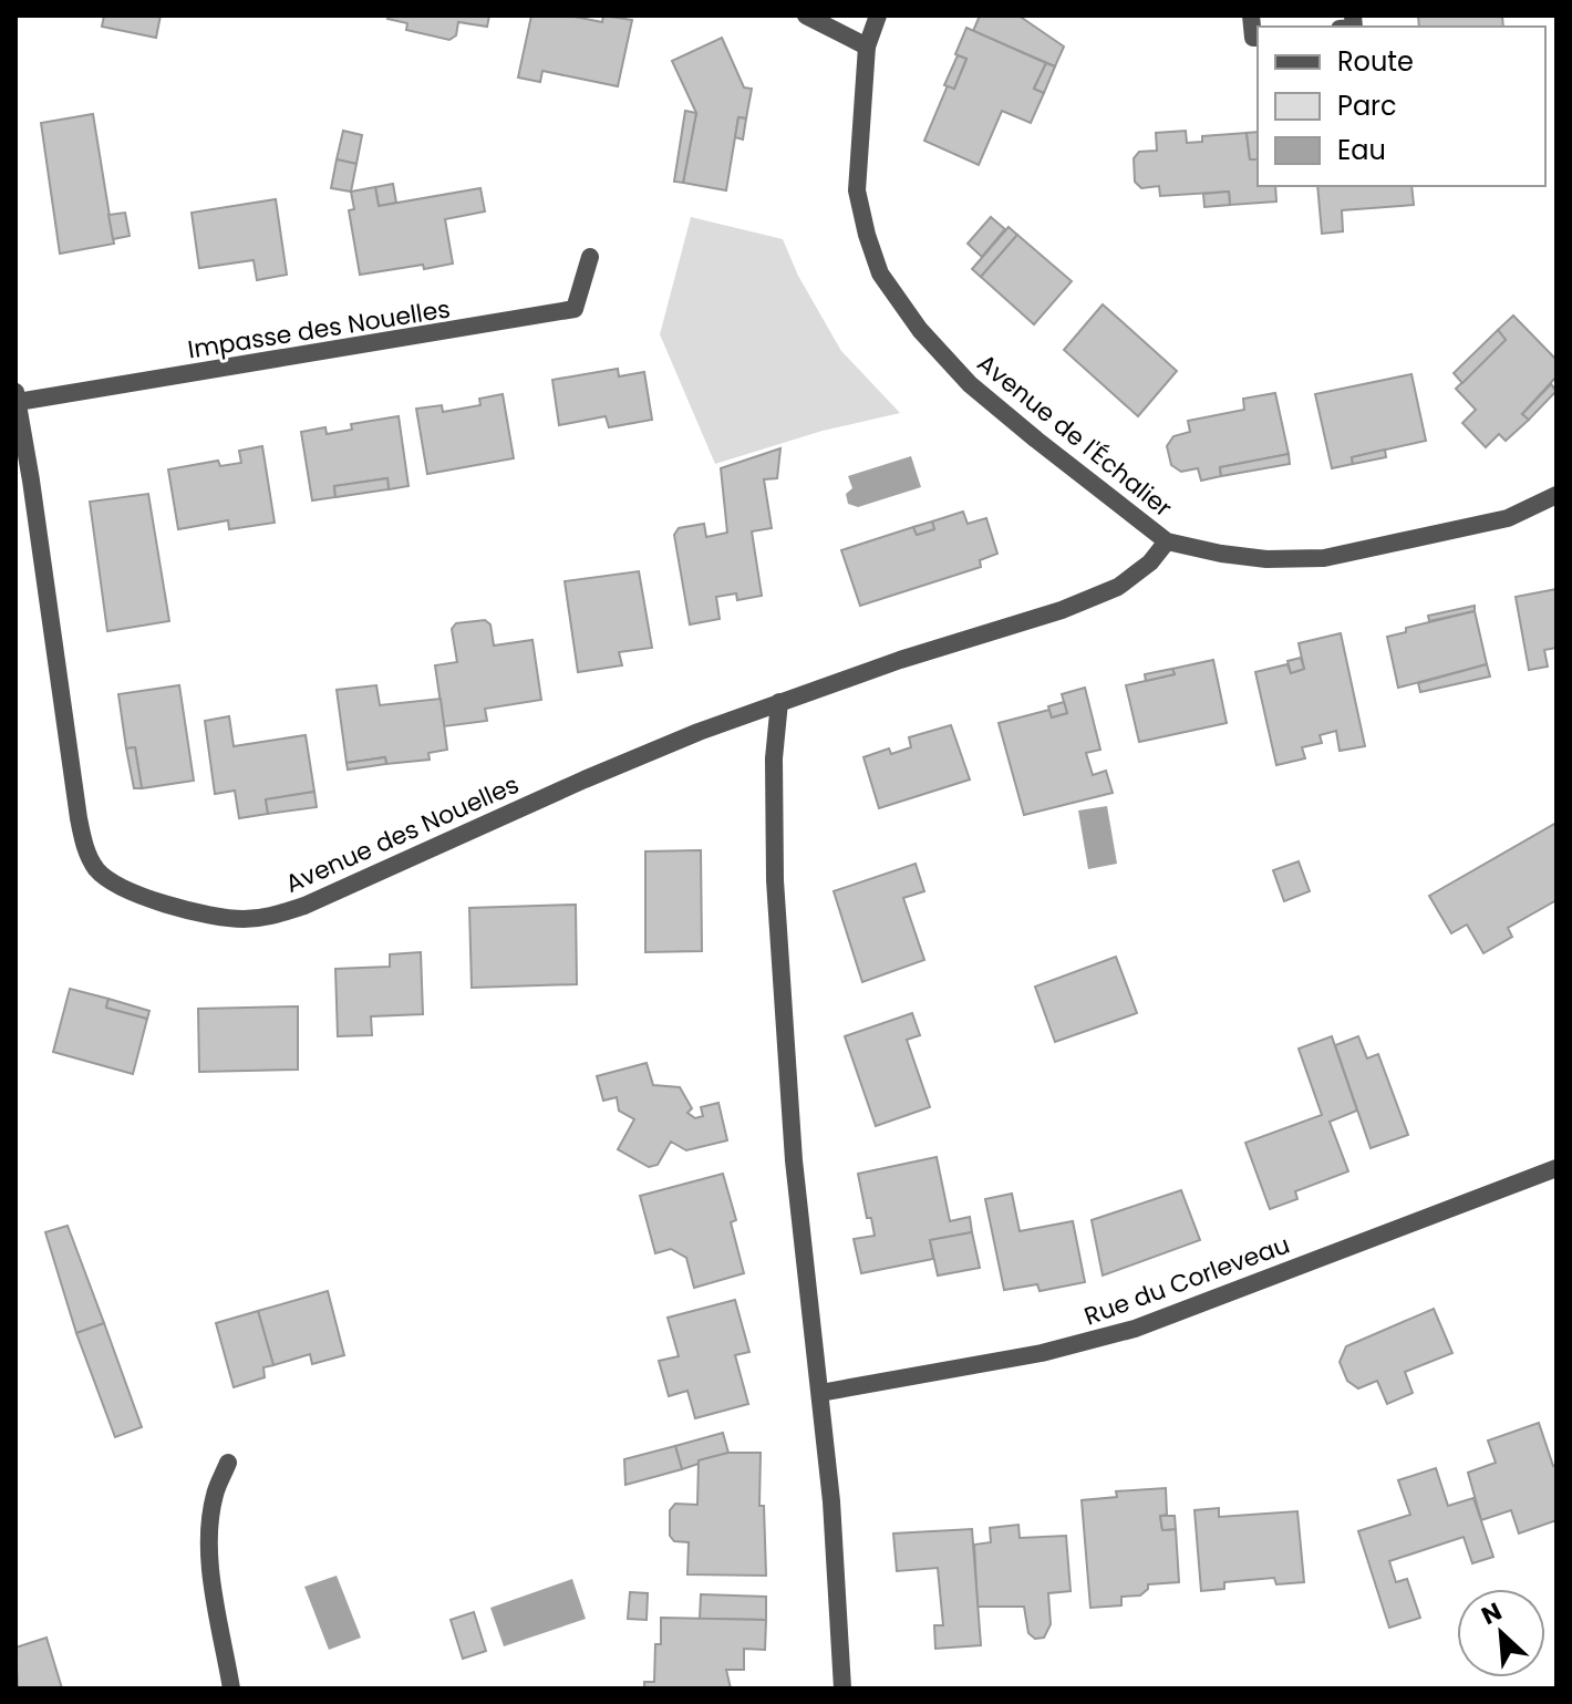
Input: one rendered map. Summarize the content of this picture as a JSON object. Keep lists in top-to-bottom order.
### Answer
{
  "streets": {
    "street": [
      "Impasse des Nouelles",
      "Avenue de l'Échalier",
      "Avenue des Nouelles",
      "Rue du Corleveau"
    ]
  },
  "crossings": [
    ["Impasse des Nouelles", "Avenue des Nouelles"],
    ["Avenue de l'Échalier", "Avenue des Nouelles"]
  ],
  "legend": ["Route", "Parc", "Eau"],
  "north": "top left"
}
